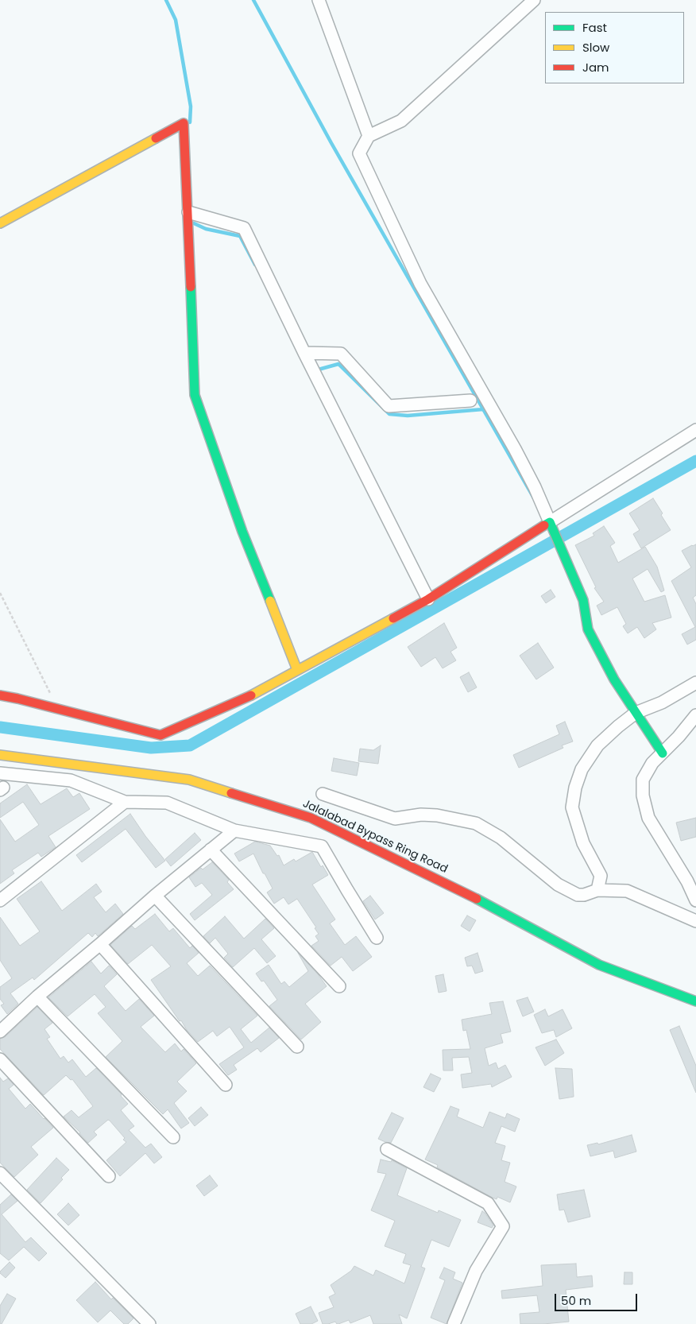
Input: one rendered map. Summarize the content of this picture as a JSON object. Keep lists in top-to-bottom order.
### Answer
{
  "streets": {
    "main road": ["Jalalabad Bypass Ring Road"]
  },
  "legend": ["Fast", "Slow", "Jam"],
  "scale_bar": "50 m"
}
